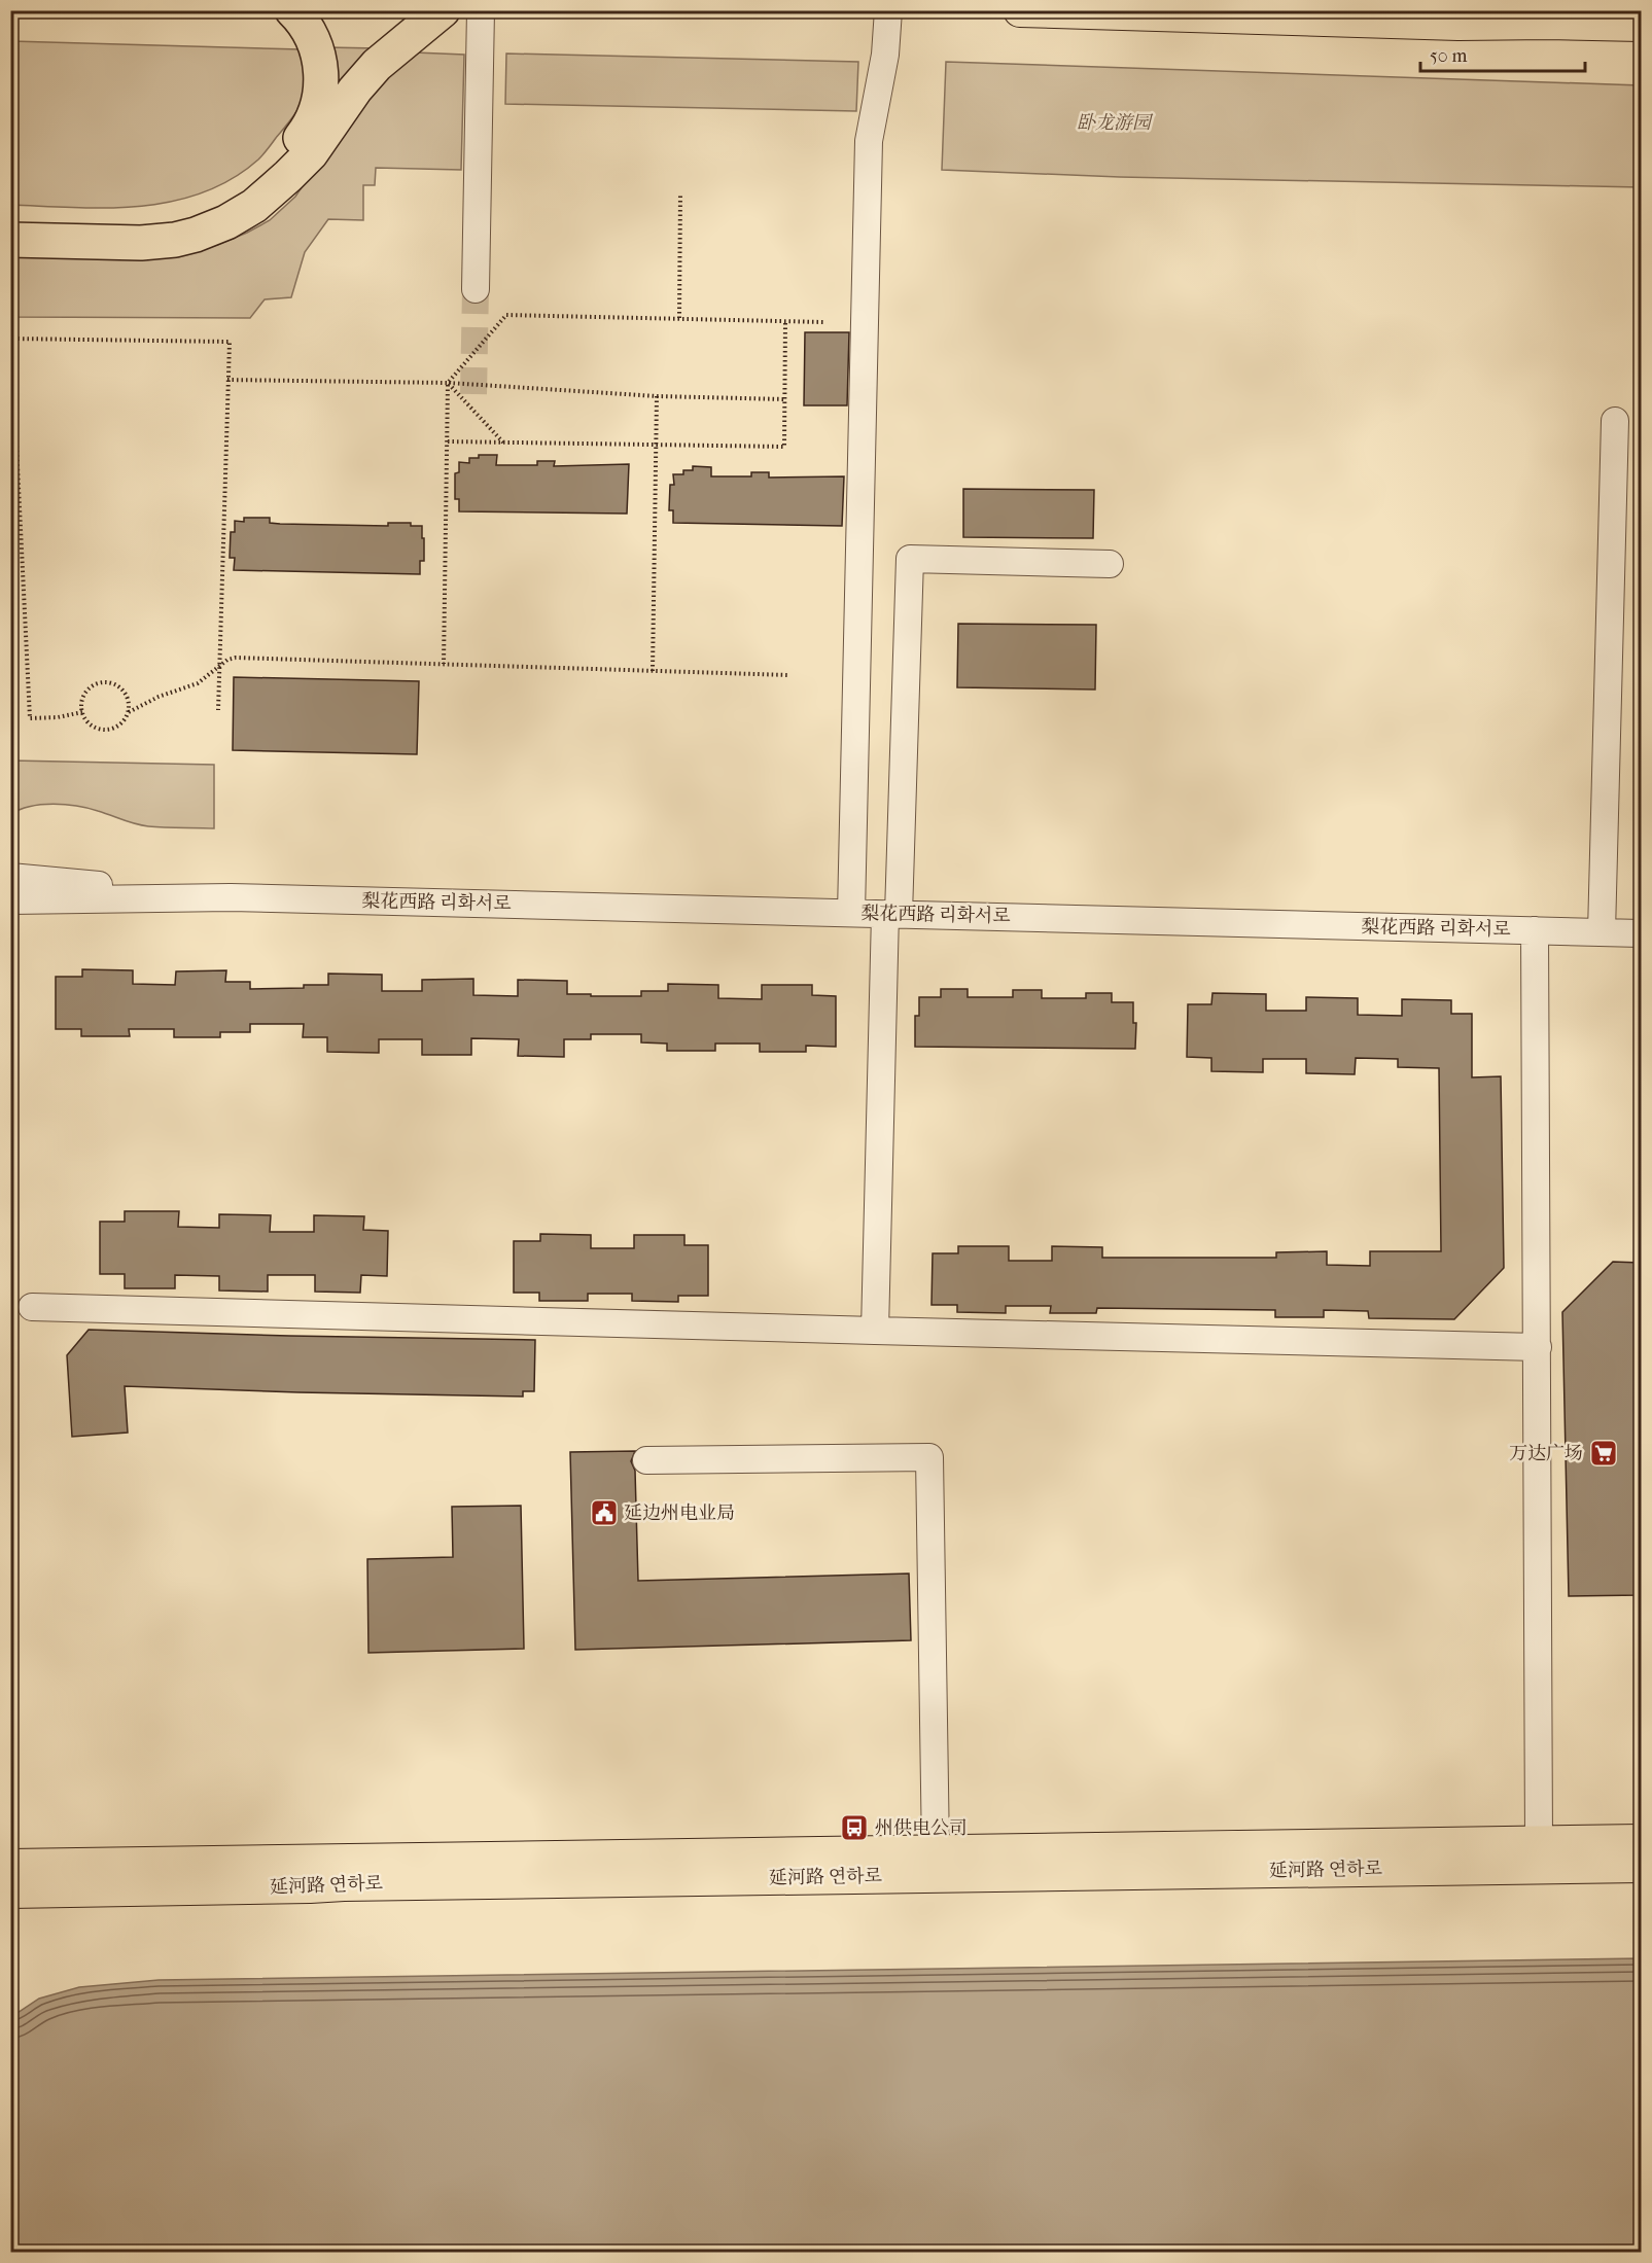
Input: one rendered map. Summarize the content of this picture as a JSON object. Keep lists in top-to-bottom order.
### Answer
{
  "streets": {
    "main road": ["延河路 연하로"],
    "street": ["梨花西路 리화서로"]
  },
  "parks": ["卧龙游园"],
  "places": {
    "supermarket": ["万达广场"],
    "public building": ["延边州电业局"],
    "bus stop": ["州供电公司"]
  },
  "scale_bar": "50 m"
}
